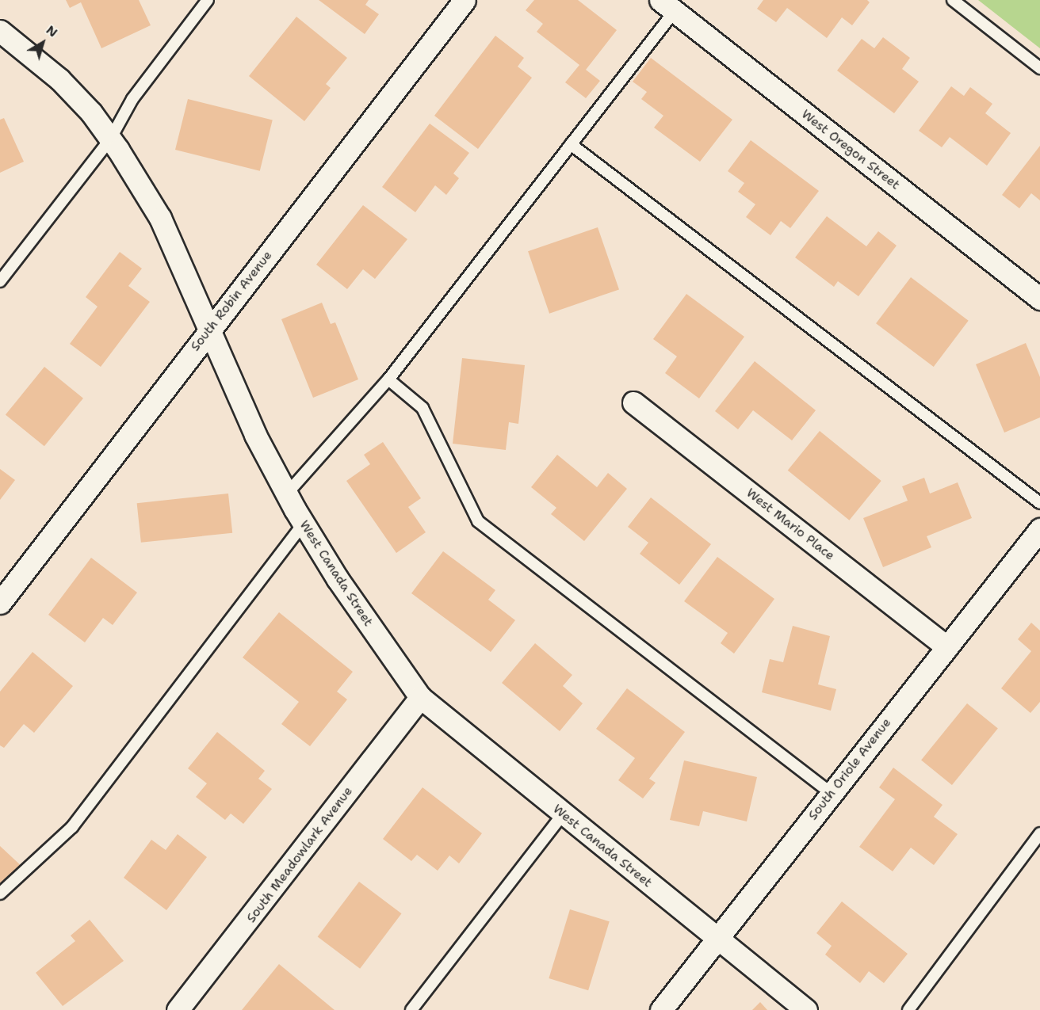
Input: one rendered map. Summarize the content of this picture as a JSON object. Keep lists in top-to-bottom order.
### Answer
{
  "streets": {
    "street": [
      "West Oregon Street",
      "South Robin Avenue",
      "West Mario Place",
      "West Canada Street",
      "South Oriole Avenue",
      "South Meadowlark Avenue"
    ]
  },
  "crossings": [
    ["South Robin Avenue", "West Canada Street"],
    ["West Mario Place", "South Oriole Avenue"],
    ["West Canada Street", "South Oriole Avenue"],
    ["West Canada Street", "South Meadowlark Avenue"]
  ],
  "north": "top right"
}
